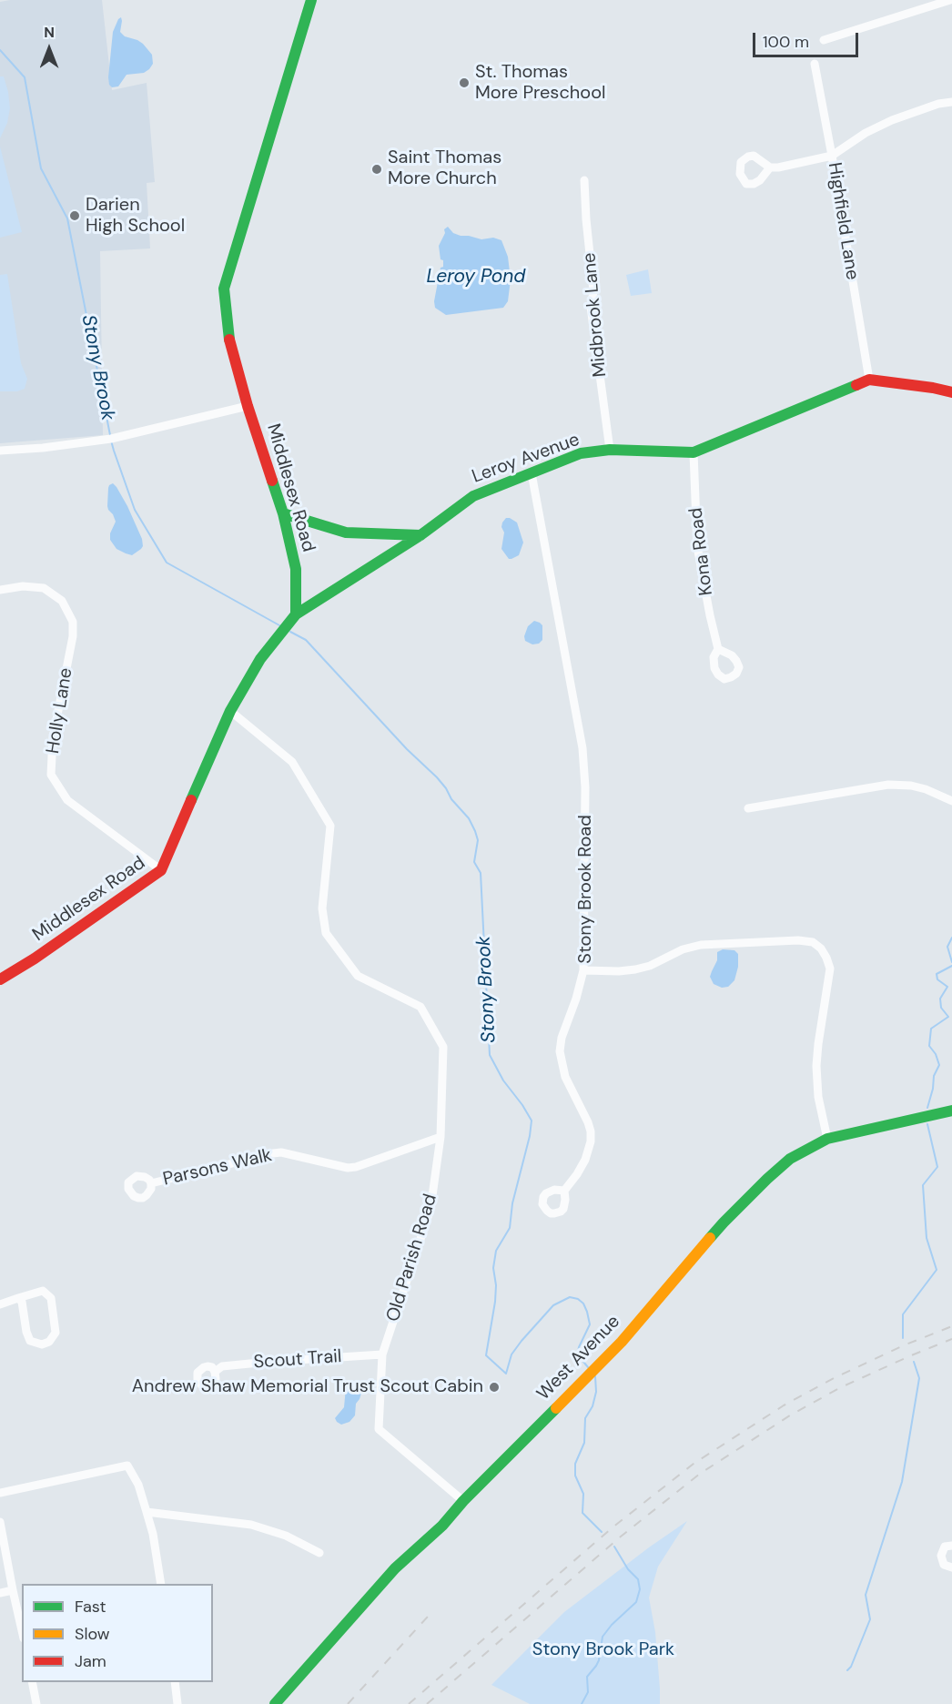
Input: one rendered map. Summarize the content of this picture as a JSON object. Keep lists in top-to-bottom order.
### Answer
{
  "streets": {
    "main road": ["Leroy Avenue", "Middlesex Road", "West Avenue"],
    "street": [
      "Highfield Lane",
      "Midbrook Lane",
      "Kona Road",
      "Holly Lane",
      "Stony Brook Road",
      "Parsons Walk",
      "Old Parish Road",
      "Scout Trail"
    ]
  },
  "crossings": [
    ["Highfield Lane", "Leroy Avenue"],
    ["Midbrook Lane", "Leroy Avenue"],
    ["Leroy Avenue", "Middlesex Road"],
    ["Leroy Avenue", "Kona Road"],
    ["Leroy Avenue", "Stony Brook Road"],
    ["Middlesex Road", "Holly Lane"],
    ["Middlesex Road", "Old Parish Road"],
    ["Stony Brook Road", "West Avenue"],
    ["Parsons Walk", "Old Parish Road"],
    ["Old Parish Road", "West Avenue"],
    ["Old Parish Road", "Scout Trail"]
  ],
  "water": ["Leroy Pond", "Stony Brook"],
  "parks": ["Stony Brook Park"],
  "places": [
    "St. Thomas More Preschool",
    "Saint Thomas More Church",
    "Darien High School",
    "Andrew Shaw Memorial Trust Scout Cabin"
  ],
  "legend": ["Fast", "Slow", "Jam"],
  "scale_bar": "100 m",
  "north": "top"
}
